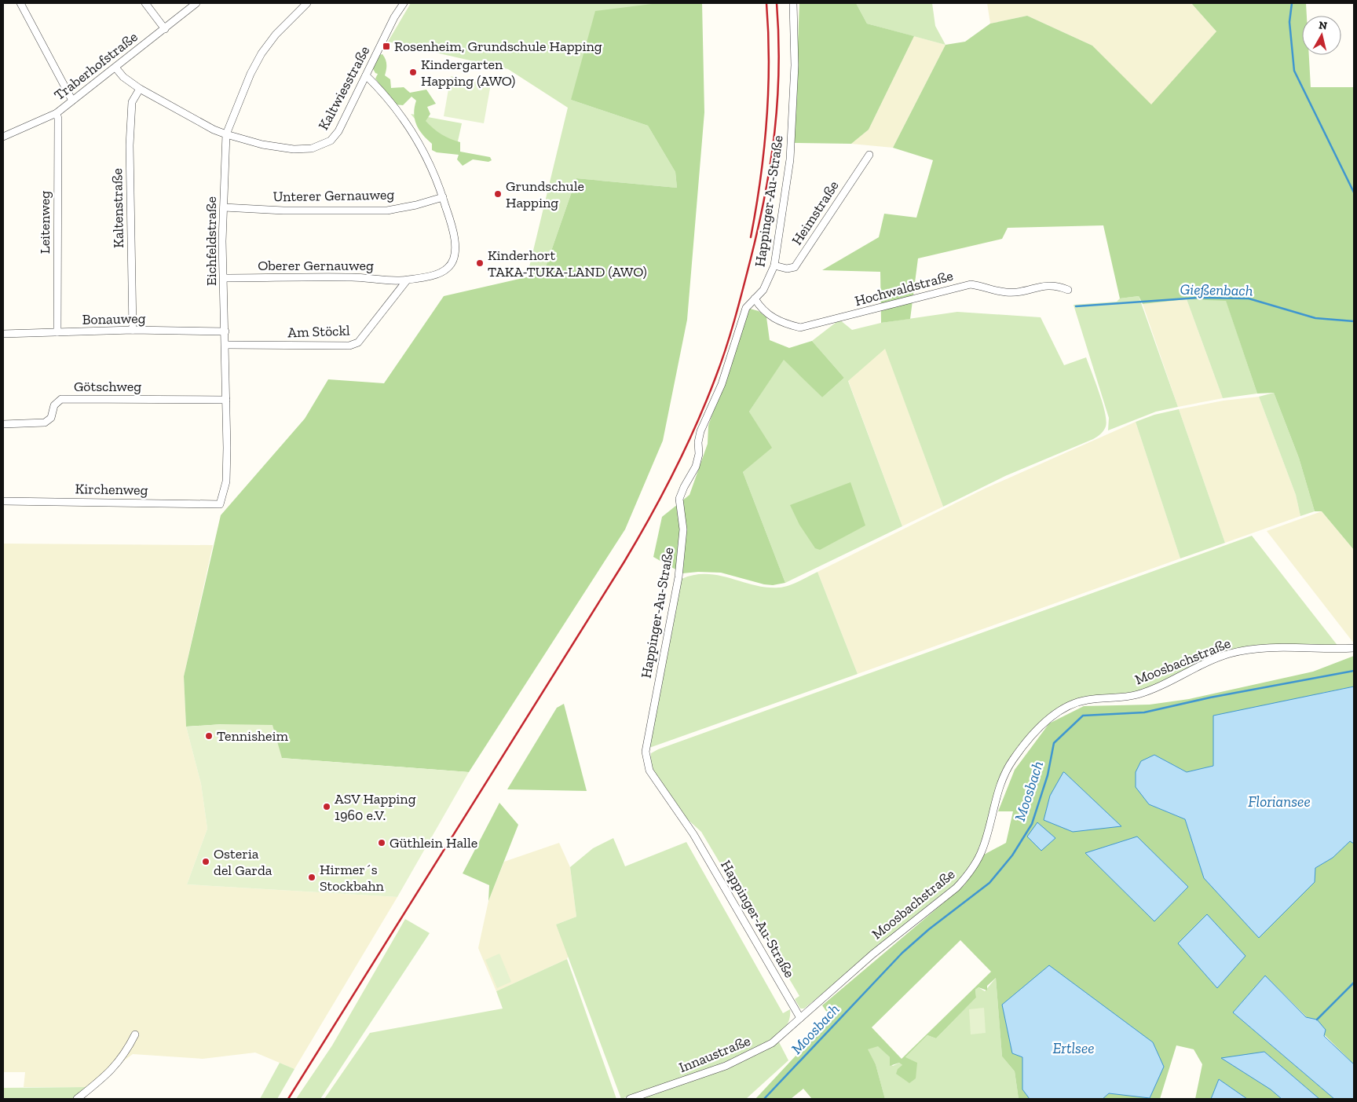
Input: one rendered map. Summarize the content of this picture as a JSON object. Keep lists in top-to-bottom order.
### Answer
{
  "streets": {
    "street": [
      "Traberhofstraße",
      "Kaltwiesstraße",
      "Unterer Gernauweg",
      "Happinger-Au-Straße",
      "Kaltenstraße",
      "Heimstraße",
      "Leitenweg",
      "Eichfeldstraße",
      "Oberer Gernauweg",
      "Hochwaldstraße",
      "Bonauweg",
      "Am Stöckl",
      "Götschweg",
      "Kirchenweg",
      "Moosbachstraße",
      "Innaustraße"
    ]
  },
  "crossings": [
    ["Traberhofstraße", "Kaltwiesstraße"],
    ["Traberhofstraße", "Leitenweg"],
    ["Kaltwiesstraße", "Kaltenstraße"],
    ["Kaltwiesstraße", "Eichfeldstraße"],
    ["Kaltwiesstraße", "Oberer Gernauweg"],
    ["Unterer Gernauweg", "Eichfeldstraße"],
    ["Unterer Gernauweg", "Oberer Gernauweg"],
    ["Happinger-Au-Straße", "Heimstraße"],
    ["Happinger-Au-Straße", "Hochwaldstraße"],
    ["Happinger-Au-Straße", "Moosbachstraße"],
    ["Happinger-Au-Straße", "Innaustraße"],
    ["Kaltenstraße", "Bonauweg"],
    ["Leitenweg", "Bonauweg"],
    ["Eichfeldstraße", "Oberer Gernauweg"],
    ["Eichfeldstraße", "Bonauweg"],
    ["Eichfeldstraße", "Am Stöckl"],
    ["Eichfeldstraße", "Götschweg"],
    ["Eichfeldstraße", "Kirchenweg"],
    ["Oberer Gernauweg", "Am Stöckl"],
    ["Moosbachstraße", "Innaustraße"]
  ],
  "water": [
    "Gießenbach",
    "Moosbach",
    "Floriansee",
    "Ertlsee"
  ],
  "places": {
    "transit": ["Rosenheim, Grundschule Happing"],
    "other": [
      "Kindergarten Happing (AWO)",
      "Grundschule Happing",
      "Kinderhort TAKA-TUKA-LAND (AWO)",
      "Tennisheim",
      "ASV Happing 1960 e.V.",
      "Güthlein Halle",
      "Osteria del Garda",
      "Hirmer´s Stockbahn"
    ]
  },
  "north": "top"
}
